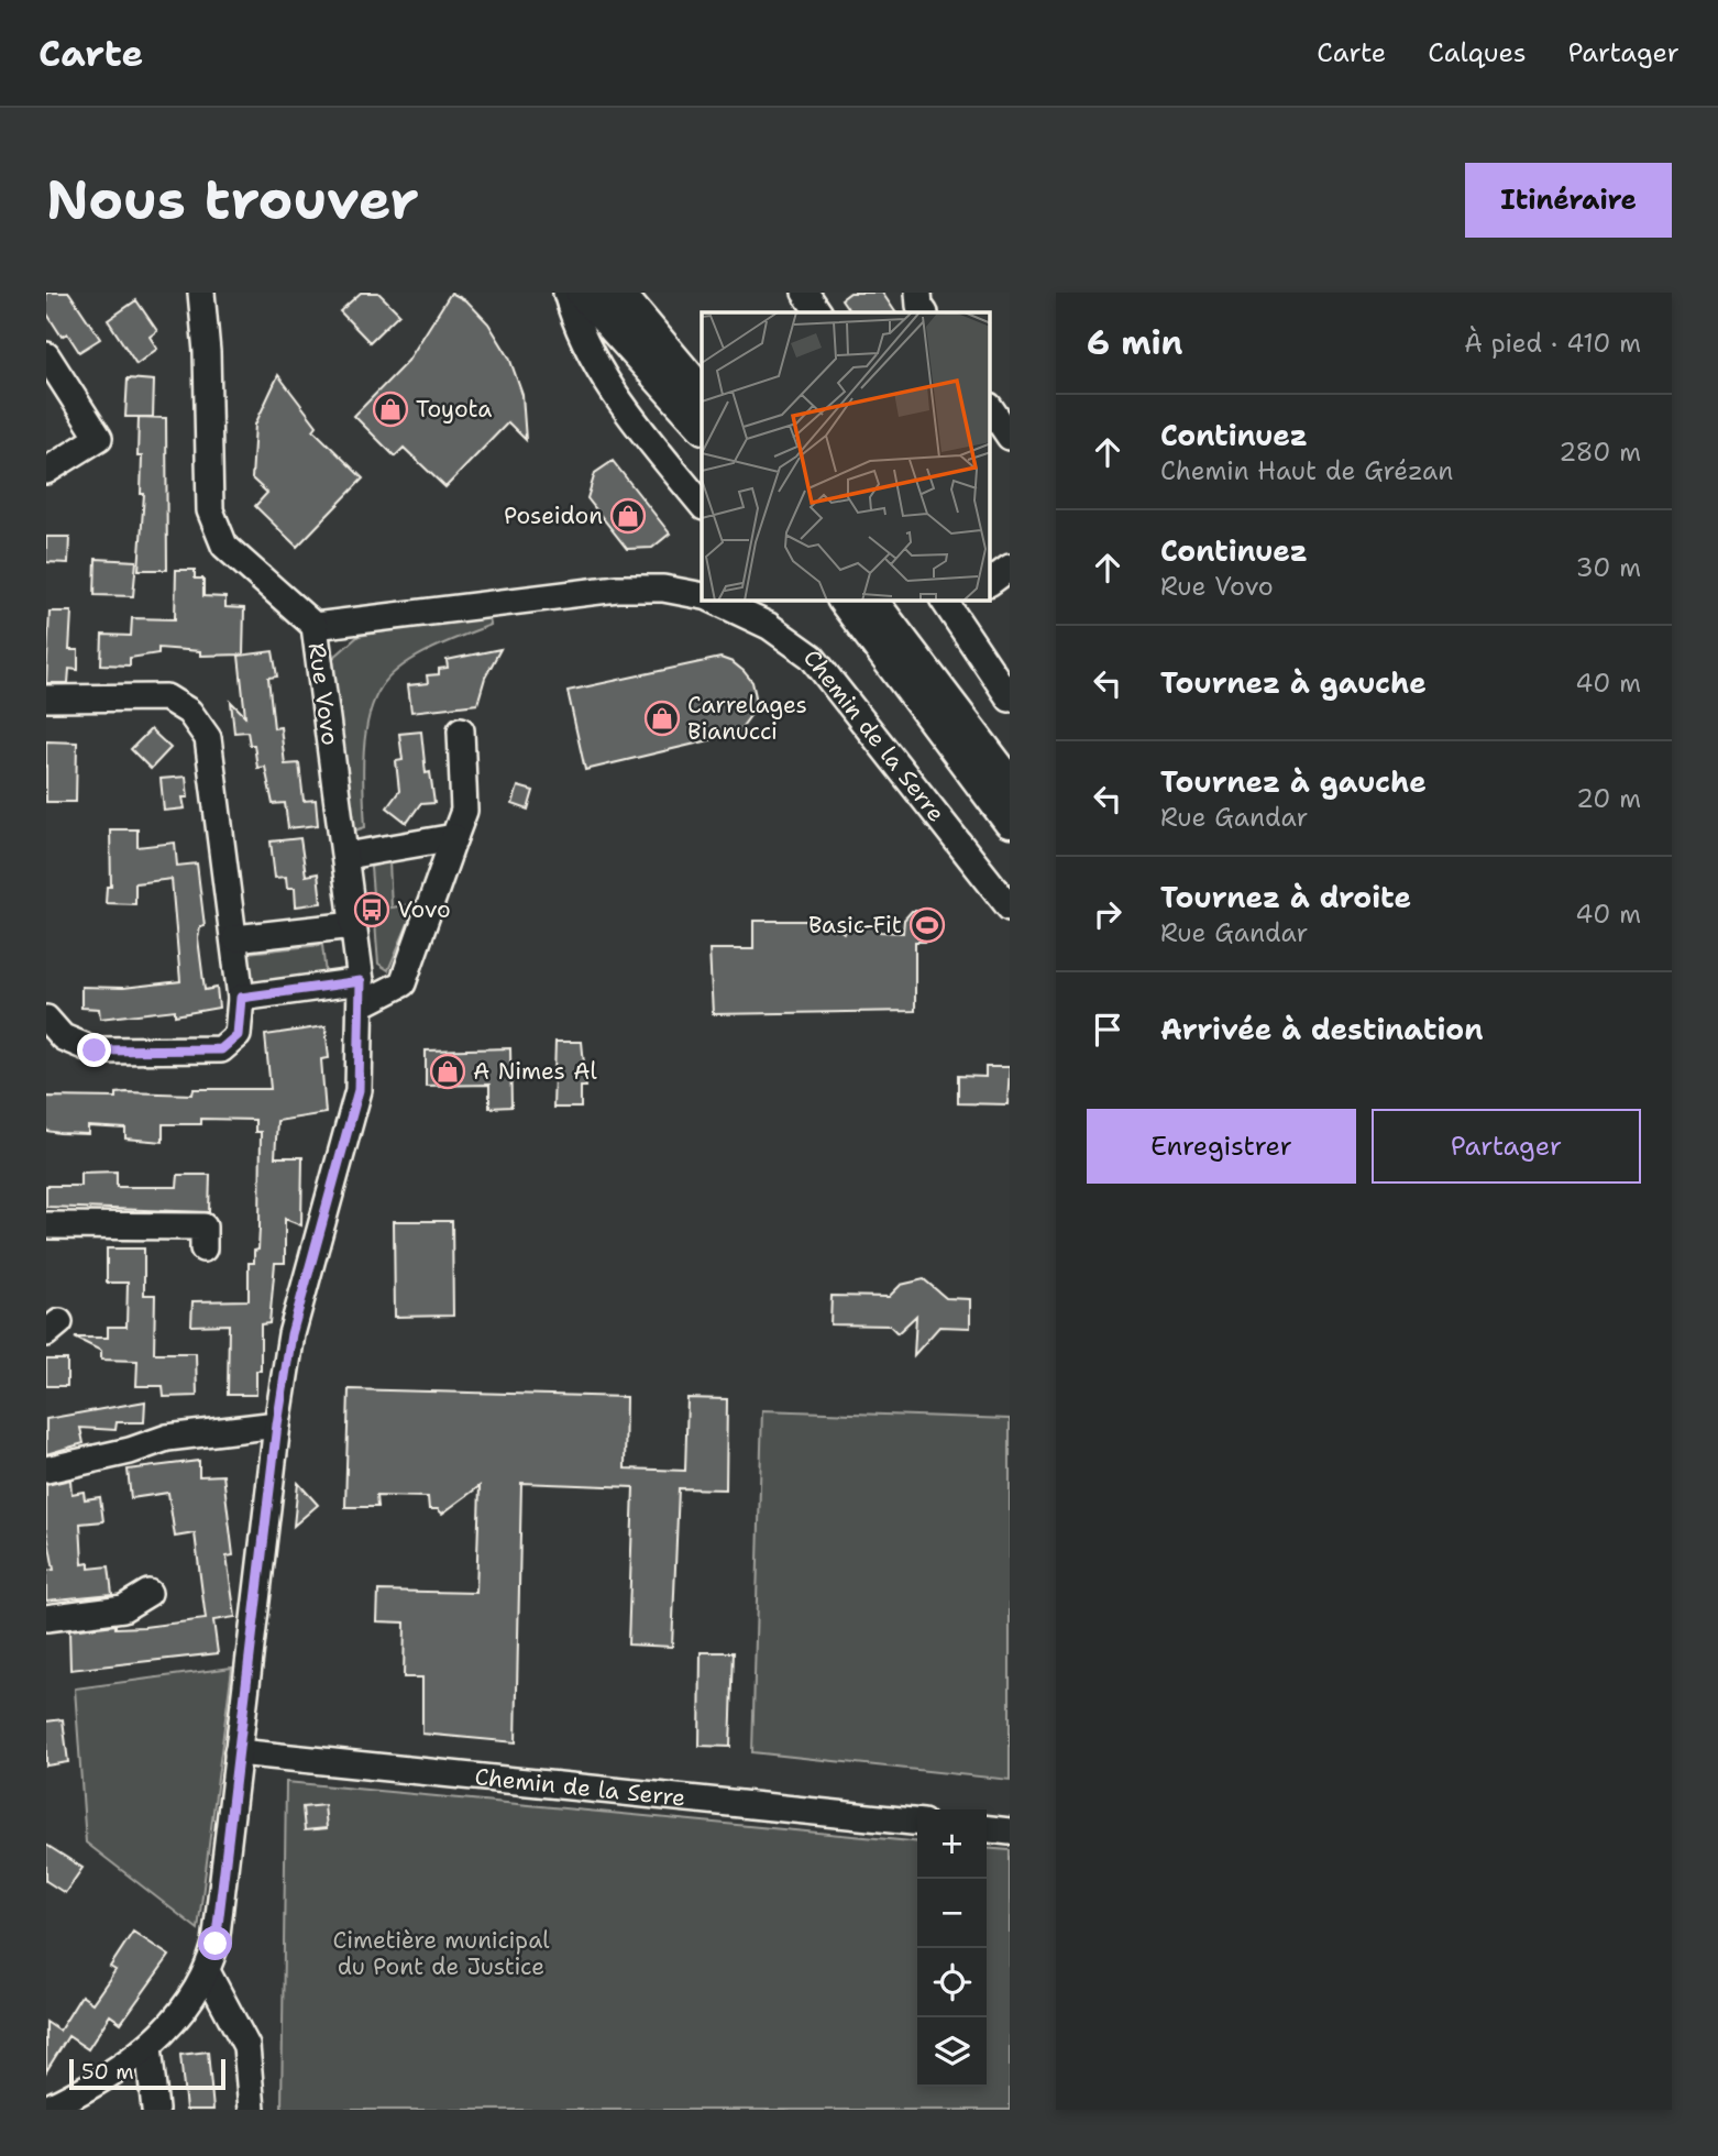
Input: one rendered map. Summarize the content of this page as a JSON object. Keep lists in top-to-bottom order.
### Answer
{
  "streets": {
    "street": ["Rue Vovo", "Chemin de la Serre"]
  },
  "crossings": [
    ["Rue Vovo", "Chemin de la Serre"]
  ],
  "parks": ["Cimetière municipal du Pont de Justice"],
  "places": {
    "shop": [
      "Toyota",
      "Poseidon",
      "Carrelages Bianucci",
      "A Nimes Al"
    ],
    "bus stop": ["Vovo"],
    "sports": ["Basic-Fit"]
  },
  "scale_bar": "50 m",
  "page": {
    "header": "Carte",
    "nav": ["Carte", "Calques", "Partager"],
    "buttons": [
      "Itinéraire",
      ["Enregistrer", "Partager"]
    ],
    "title": "Nous trouver",
    "heading": ["6 min", "À pied · 410 m"],
    "list": [
      ["Continuez", "Chemin Haut de Grézan", "280 m"],
      ["Continuez", "Rue Vovo", "30 m"],
      ["Tournez à gauche", "40 m"],
      ["Tournez à gauche", "Rue Gandar", "20 m"],
      ["Tournez à droite", "Rue Gandar", "40 m"],
      "Arrivée à destination"
    ],
    "map_buttons": ["+", "−"],
    "scale": "50 m"
  }
}
